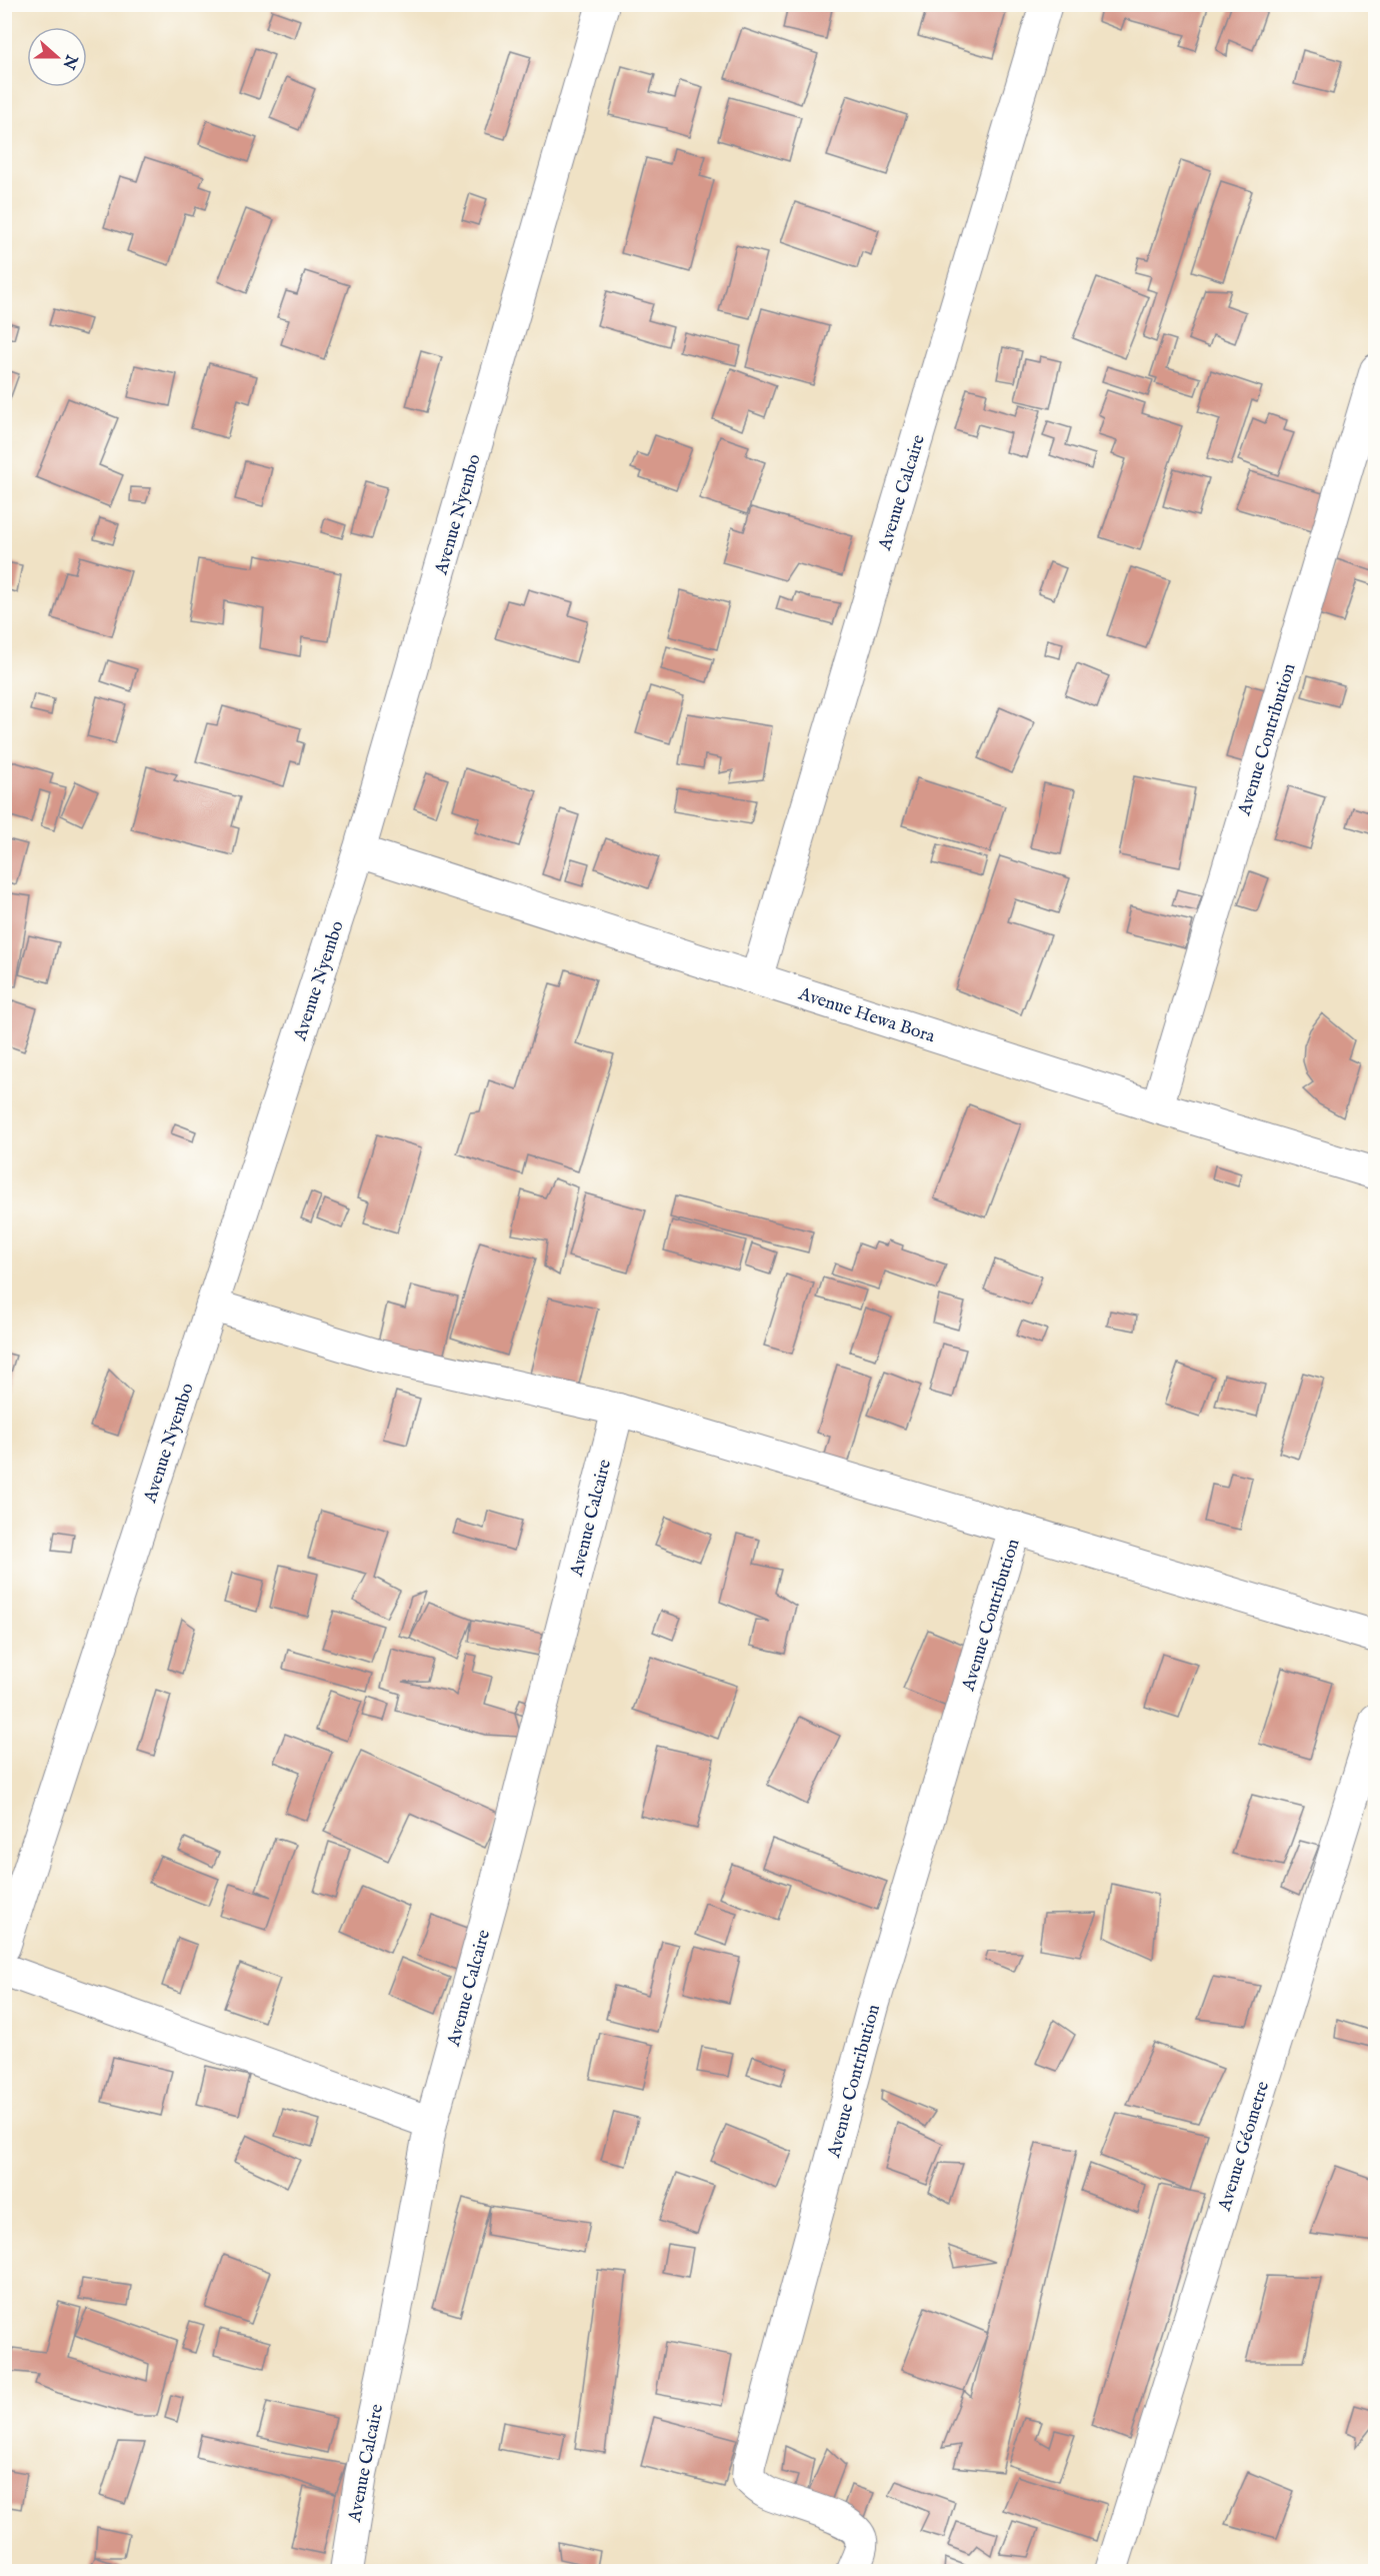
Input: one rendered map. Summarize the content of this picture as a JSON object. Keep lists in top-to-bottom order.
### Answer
{
  "streets": {
    "street": [
      "Avenue Calcaire",
      "Avenue Nyembo",
      "Avenue Contribution",
      "Avenue Hewa Bora",
      "Avenue Géometre"
    ]
  },
  "crossings": [
    ["Avenue Calcaire", "Avenue Hewa Bora"],
    ["Avenue Nyembo", "Avenue Hewa Bora"],
    ["Avenue Contribution", "Avenue Hewa Bora"]
  ],
  "north": "right"
}
